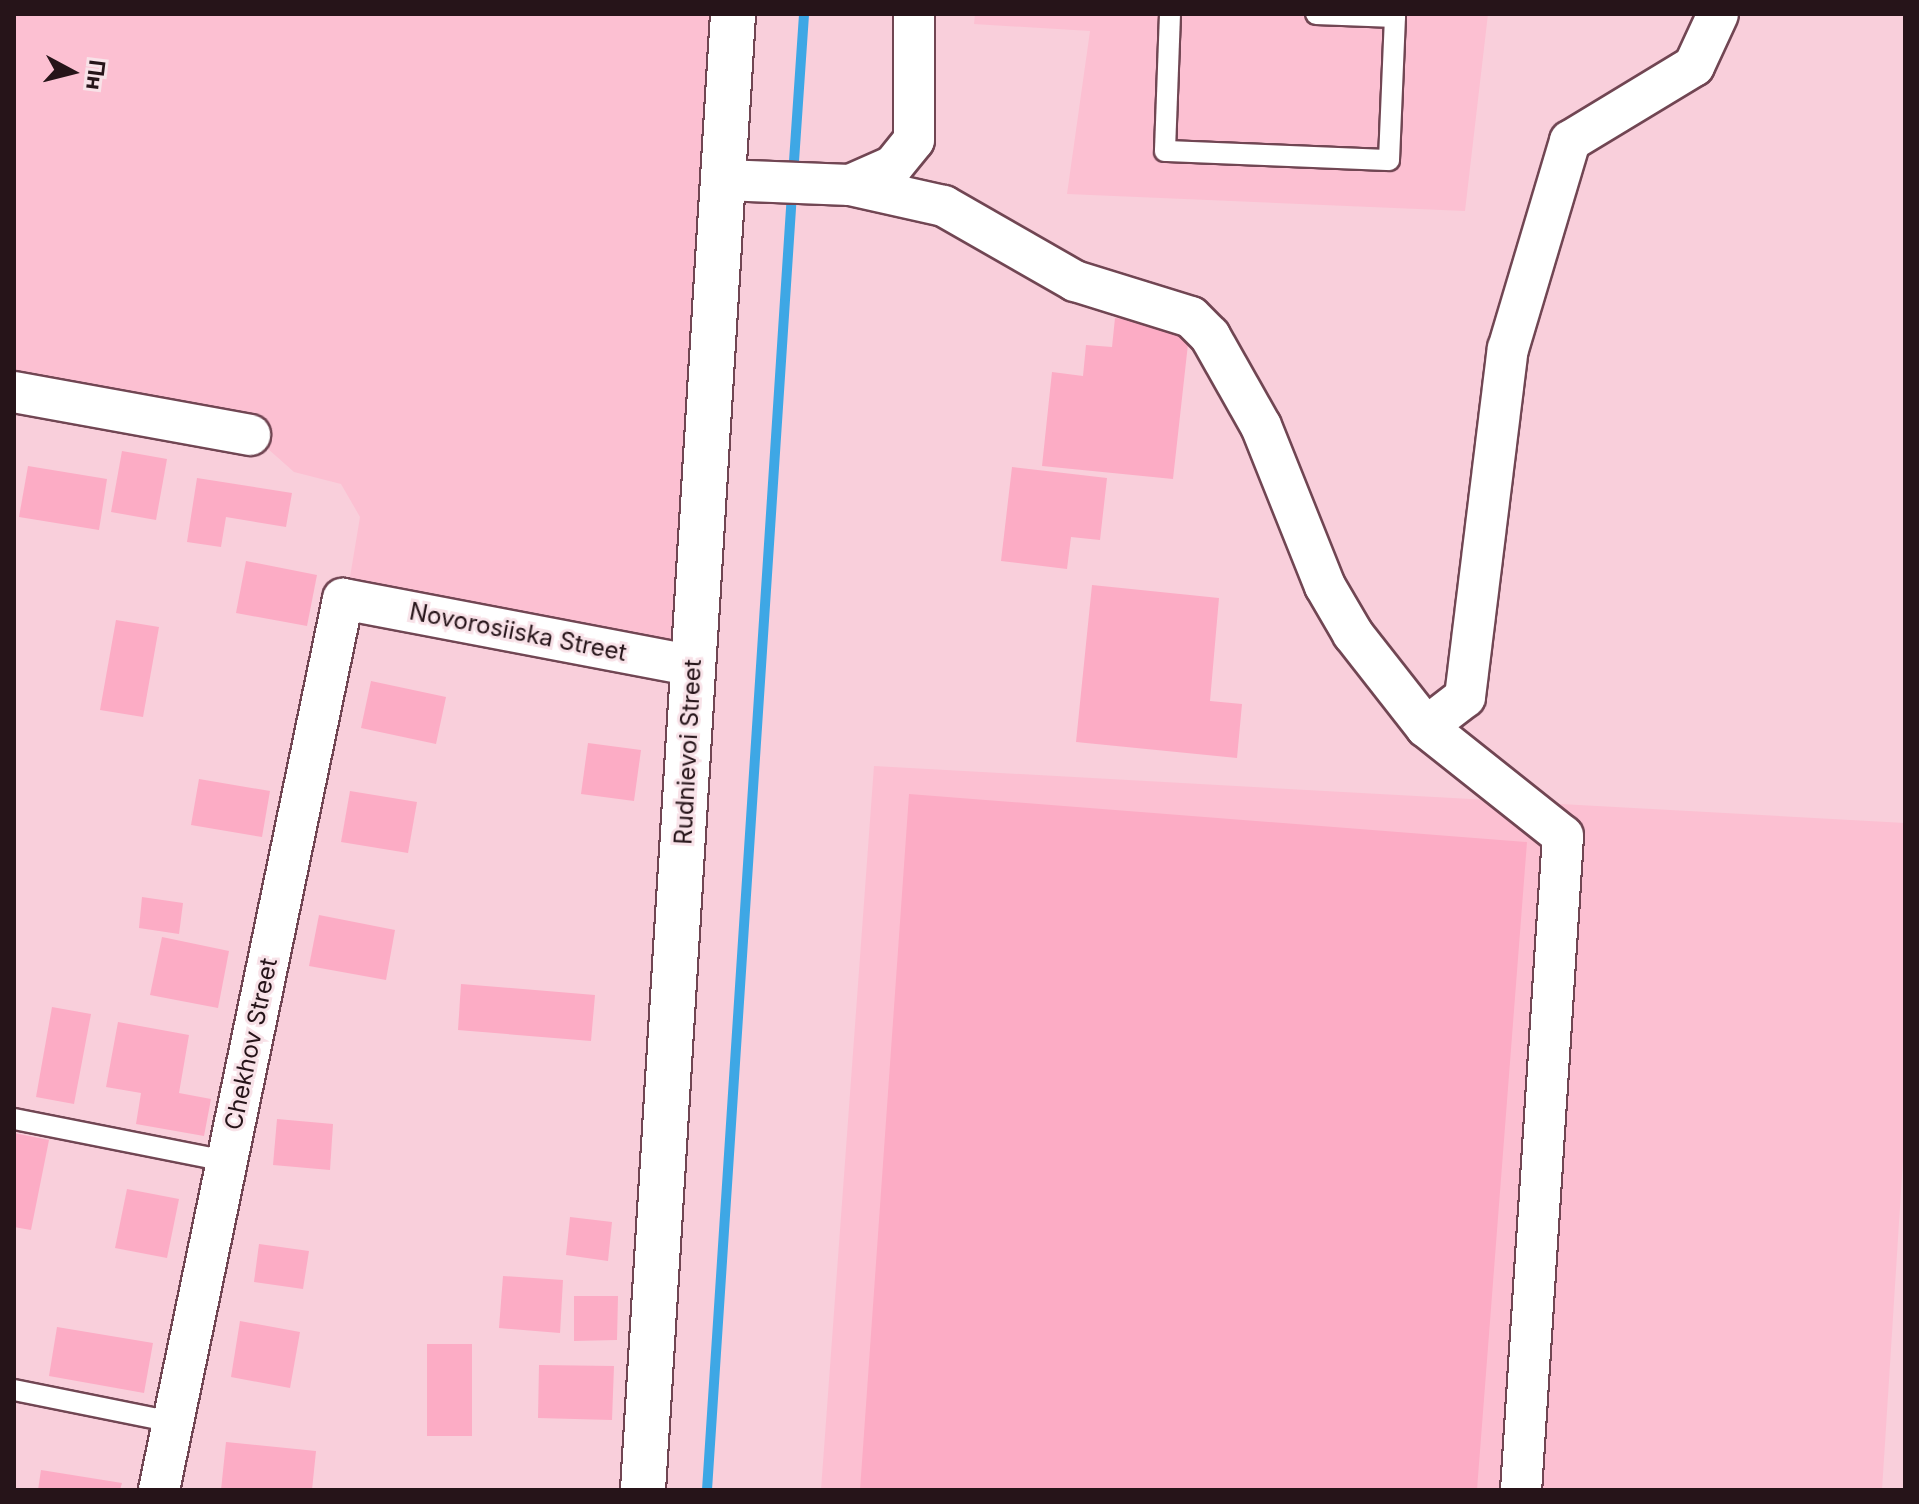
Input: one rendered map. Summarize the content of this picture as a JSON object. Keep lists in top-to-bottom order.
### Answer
{
  "streets": {
    "street": ["Novorosiiska Street", "Rudnievoi Street", "Chekhov Street"]
  },
  "crossings": [
    ["Novorosiiska Street", "Rudnievoi Street"],
    ["Novorosiiska Street", "Chekhov Street"]
  ],
  "north": "right"
}
